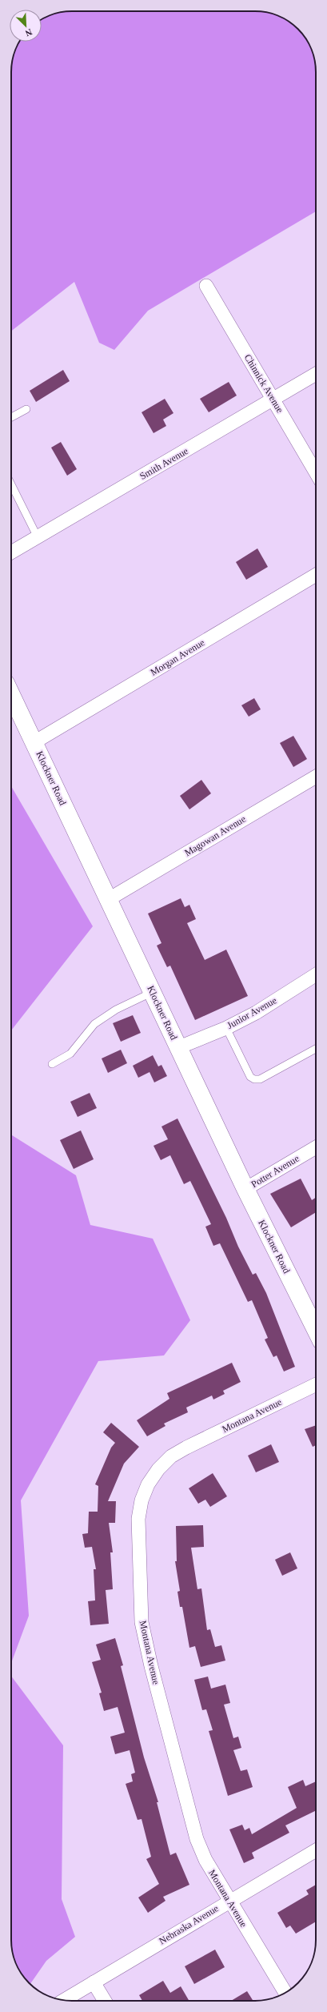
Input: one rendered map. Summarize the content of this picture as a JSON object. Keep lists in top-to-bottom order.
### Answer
{
  "streets": {
    "main road": ["Klockner Road"],
    "street": [
      "Chinnick Avenue",
      "Smith Avenue",
      "Morgan Avenue",
      "Magowan Avenue",
      "Junior Avenue",
      "Potter Avenue",
      "Montana Avenue",
      "Nebraska Avenue"
    ]
  },
  "crossings": [
    ["Chinnick Avenue", "Smith Avenue"],
    ["Morgan Avenue", "Klockner Road"],
    ["Klockner Road", "Magowan Avenue"],
    ["Klockner Road", "Junior Avenue"],
    ["Klockner Road", "Potter Avenue"],
    ["Montana Avenue", "Nebraska Avenue"]
  ],
  "north": "bottom right"
}
